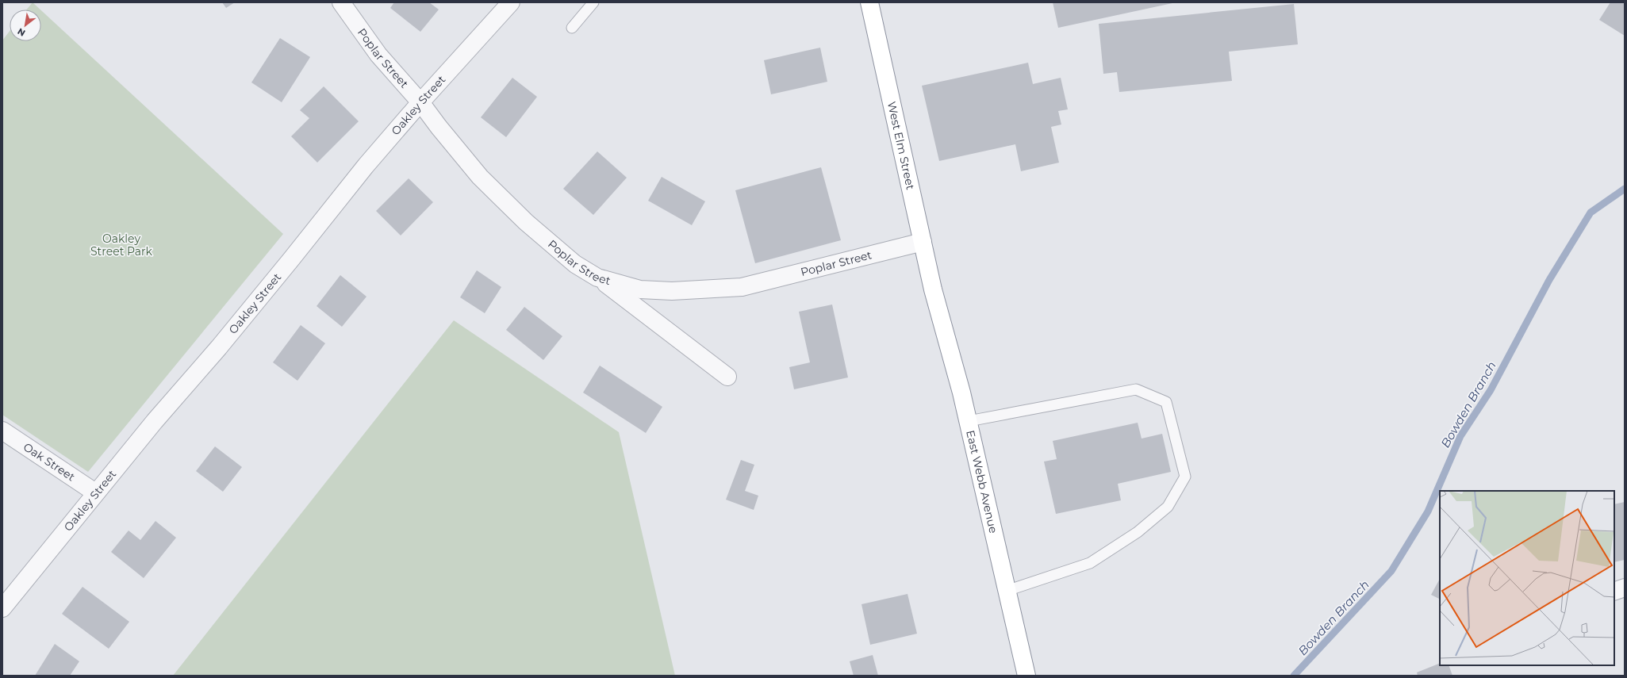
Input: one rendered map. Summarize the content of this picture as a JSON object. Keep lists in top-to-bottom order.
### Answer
{
  "streets": {
    "highway": ["West Elm Street", "East Webb Avenue"],
    "street": ["Poplar Street", "Oakley Street", "Oak Street"]
  },
  "crossings": [
    ["Poplar Street", "Oakley Street"],
    ["Poplar Street", "West Elm Street"],
    ["Oakley Street", "Oak Street"],
    ["West Elm Street", "East Webb Avenue"]
  ],
  "water": ["Bowden Branch"],
  "parks": ["Oakley Street Park"],
  "north": "bottom left"
}
